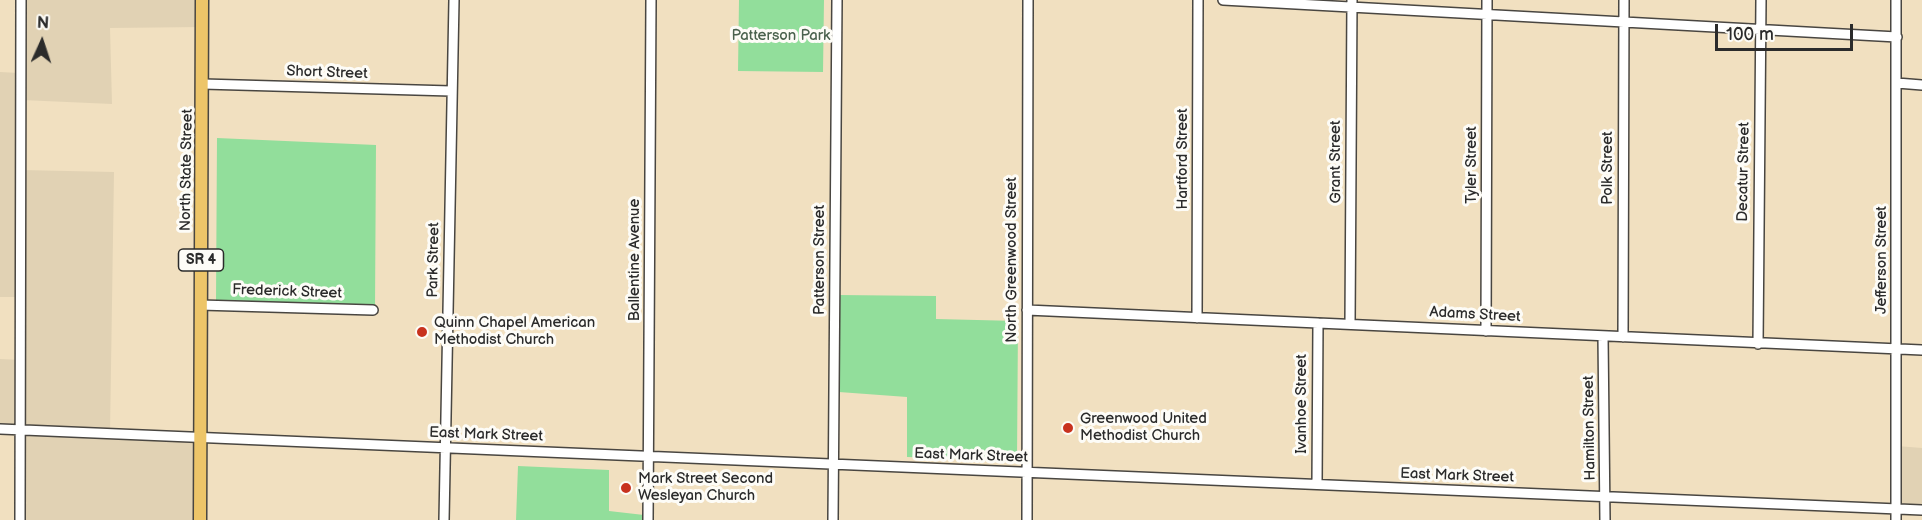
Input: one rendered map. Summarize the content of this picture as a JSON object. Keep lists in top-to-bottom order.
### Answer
{
  "streets": {
    "main road": ["North State Street", "SR 4"],
    "street": [
      "Short Street",
      "Hartford Street",
      "Grant Street",
      "Tyler Street",
      "Polk Street",
      "Decatur Street",
      "Park Street",
      "Ballentine Avenue",
      "Patterson Street",
      "North Greenwood Street",
      "Jefferson Street",
      "Frederick Street",
      "Adams Street",
      "Ivanhoe Street",
      "Hamilton Street",
      "East Mark Street"
    ]
  },
  "crossings": [
    ["Short Street", "North State Street"],
    ["Short Street", "Park Street"],
    ["Hartford Street", "Adams Street"],
    ["Grant Street", "Adams Street"],
    ["Tyler Street", "Adams Street"],
    ["Polk Street", "Adams Street"],
    ["North State Street", "Frederick Street"],
    ["North State Street", "East Mark Street"],
    ["Decatur Street", "Adams Street"],
    ["Park Street", "East Mark Street"],
    ["Ballentine Avenue", "East Mark Street"],
    ["Patterson Street", "East Mark Street"],
    ["North Greenwood Street", "Adams Street"],
    ["North Greenwood Street", "East Mark Street"],
    ["Jefferson Street", "Adams Street"],
    ["Jefferson Street", "East Mark Street"],
    ["Adams Street", "Ivanhoe Street"],
    ["Adams Street", "Hamilton Street"],
    ["Ivanhoe Street", "East Mark Street"],
    ["Hamilton Street", "East Mark Street"]
  ],
  "parks": ["Patterson Park"],
  "places": ["Quinn Chapel American Methodist Church", "Greenwood United Methodist Church", "Mark Street Second Wesleyan Church"],
  "scale_bar": "100 m",
  "north": "top"
}
